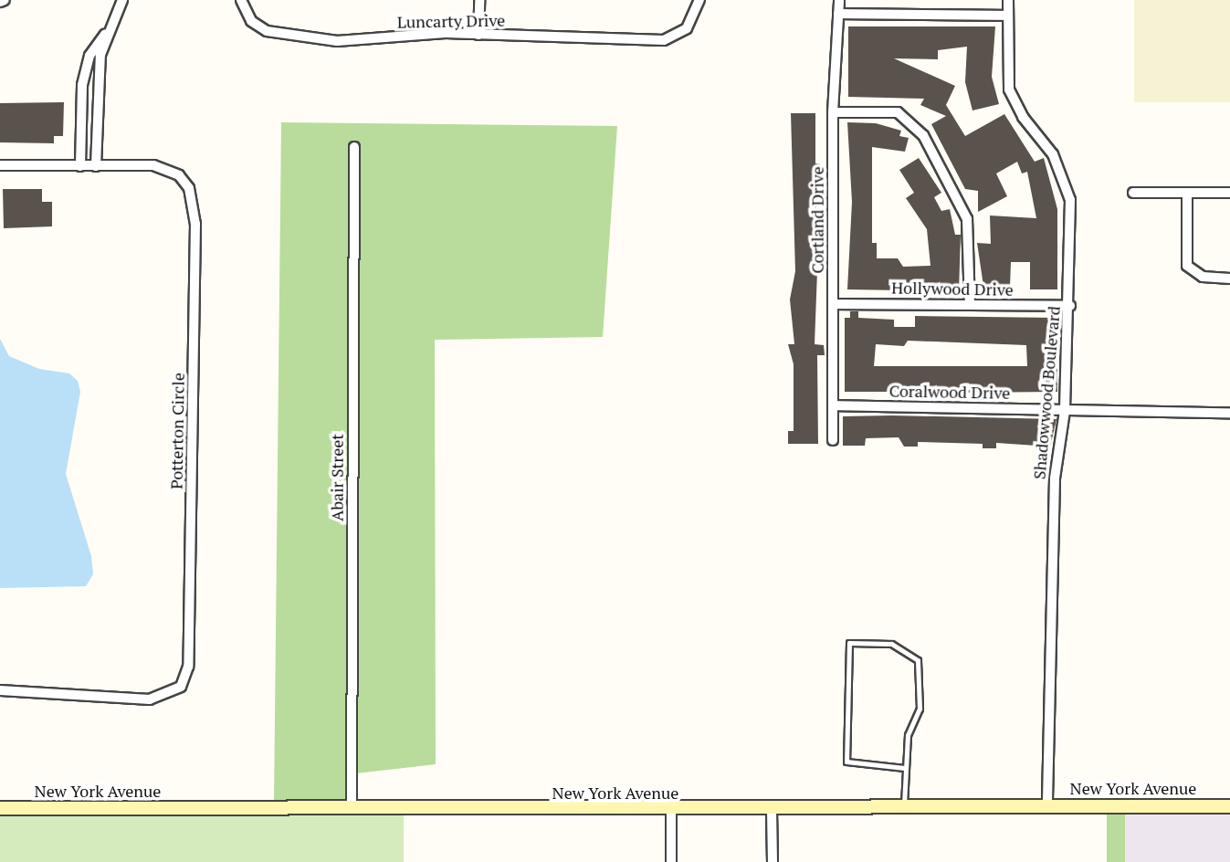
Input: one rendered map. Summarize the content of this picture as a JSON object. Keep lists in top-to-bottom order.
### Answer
{
  "streets": {
    "street": [
      "Luncarty Drive",
      "Cortland Drive",
      "Hollywood Drive",
      "Coralwood Drive",
      "Shadowwood Boulevard",
      "Potterton Circle",
      "Abair Street",
      "New York Avenue"
    ]
  },
  "crossings": [
    ["Cortland Drive", "Hollywood Drive"],
    ["Cortland Drive", "Coralwood Drive"],
    ["Hollywood Drive", "Shadowwood Boulevard"],
    ["Coralwood Drive", "Shadowwood Boulevard"],
    ["Shadowwood Boulevard", "New York Avenue"],
    ["Abair Street", "New York Avenue"]
  ]
}
